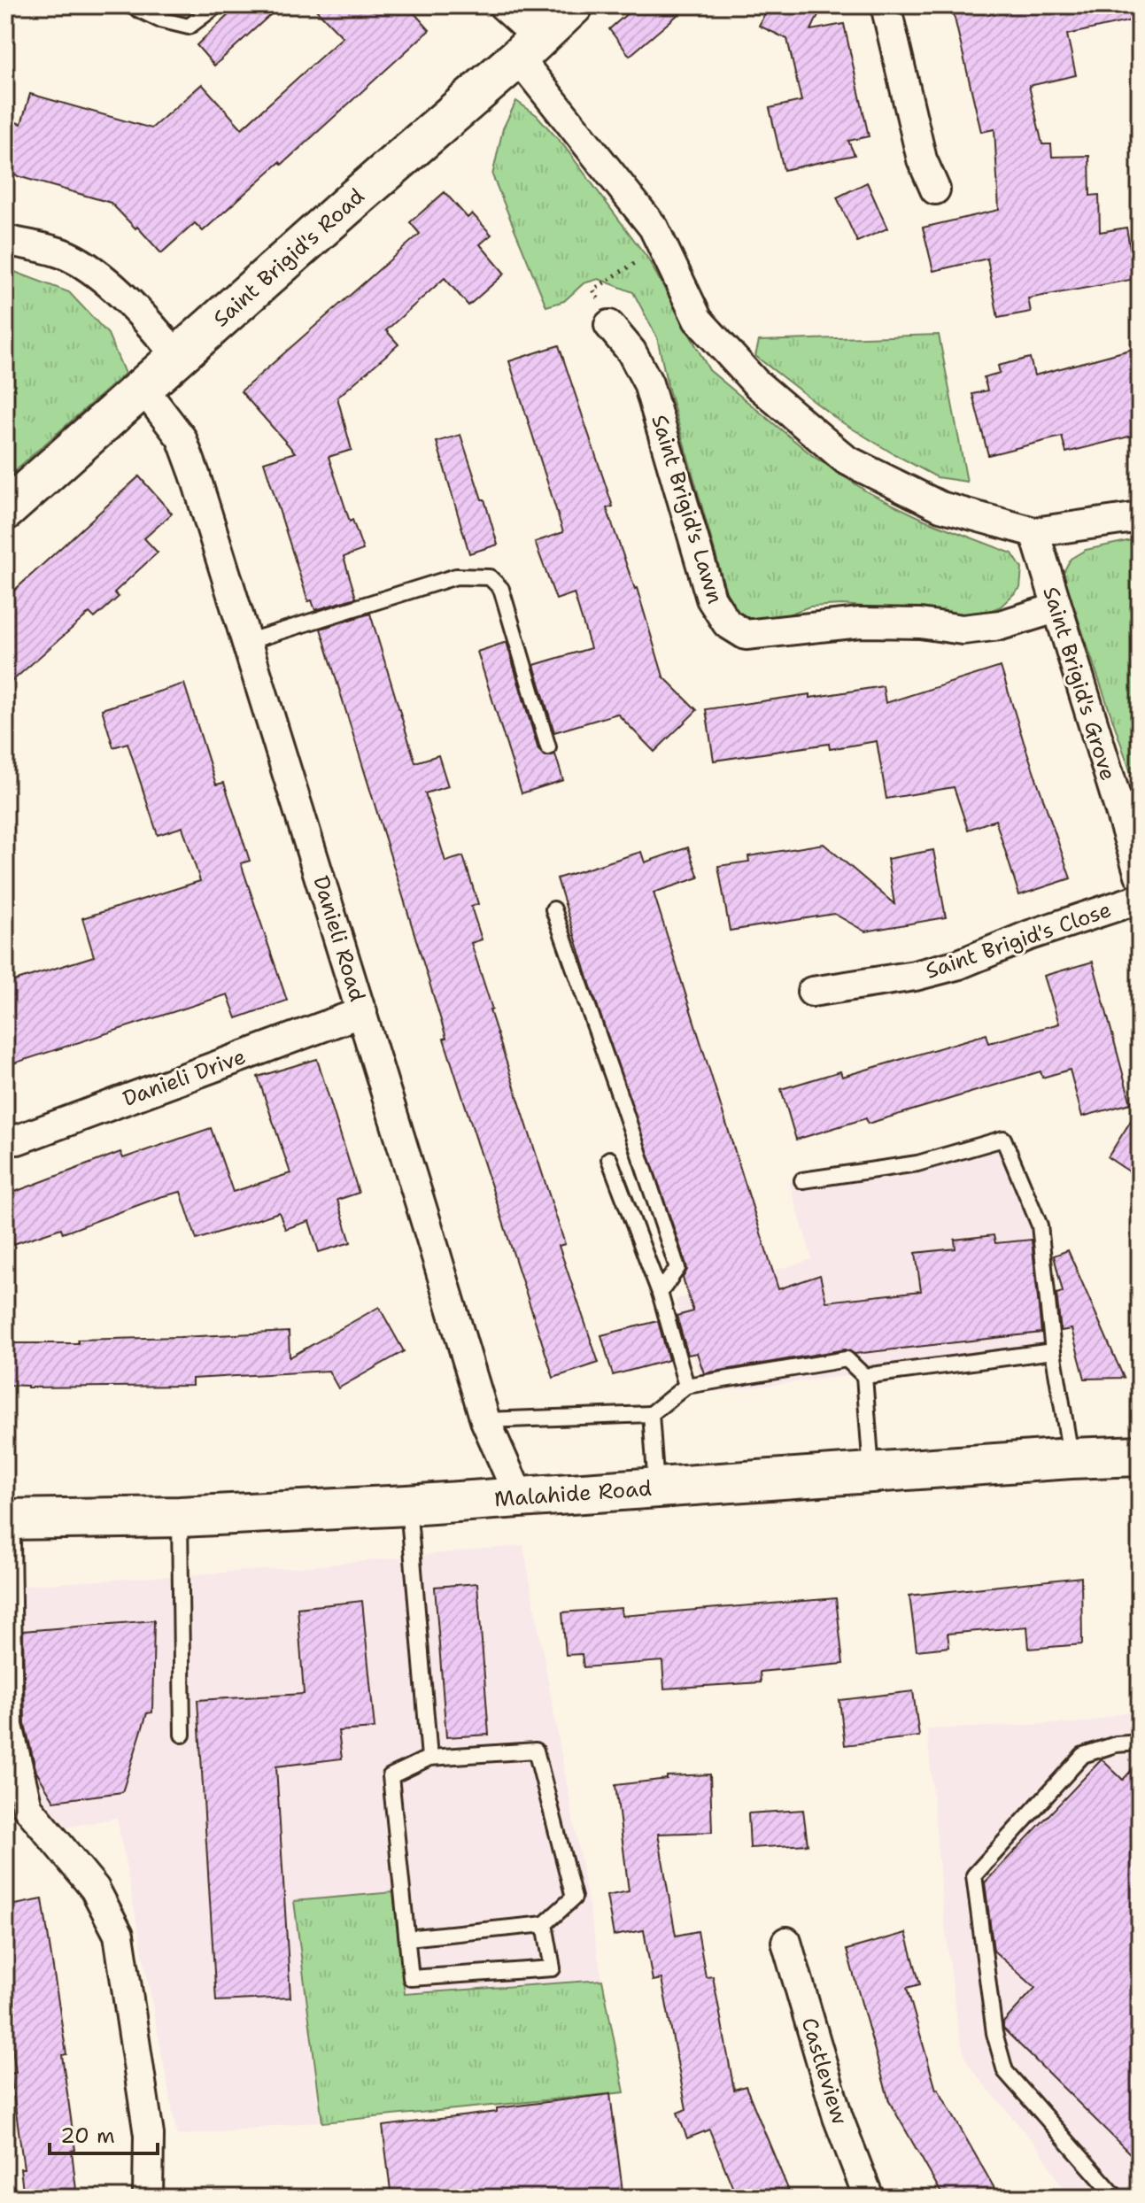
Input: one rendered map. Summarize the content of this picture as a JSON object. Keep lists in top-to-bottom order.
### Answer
{
  "streets": {
    "main road": ["Saint Brigid's Road", "Malahide Road"],
    "street": [
      "Saint Brigid's Lawn",
      "Saint Brigid's Grove",
      "Danieli Road",
      "Saint Brigid's Close",
      "Danieli Drive",
      "Castleview"
    ]
  },
  "crossings": [
    ["Saint Brigid's Road", "Danieli Road"],
    ["Saint Brigid's Lawn", "Saint Brigid's Grove"],
    ["Danieli Road", "Danieli Drive"],
    ["Danieli Road", "Malahide Road"]
  ],
  "scale_bar": "20 m"
}
